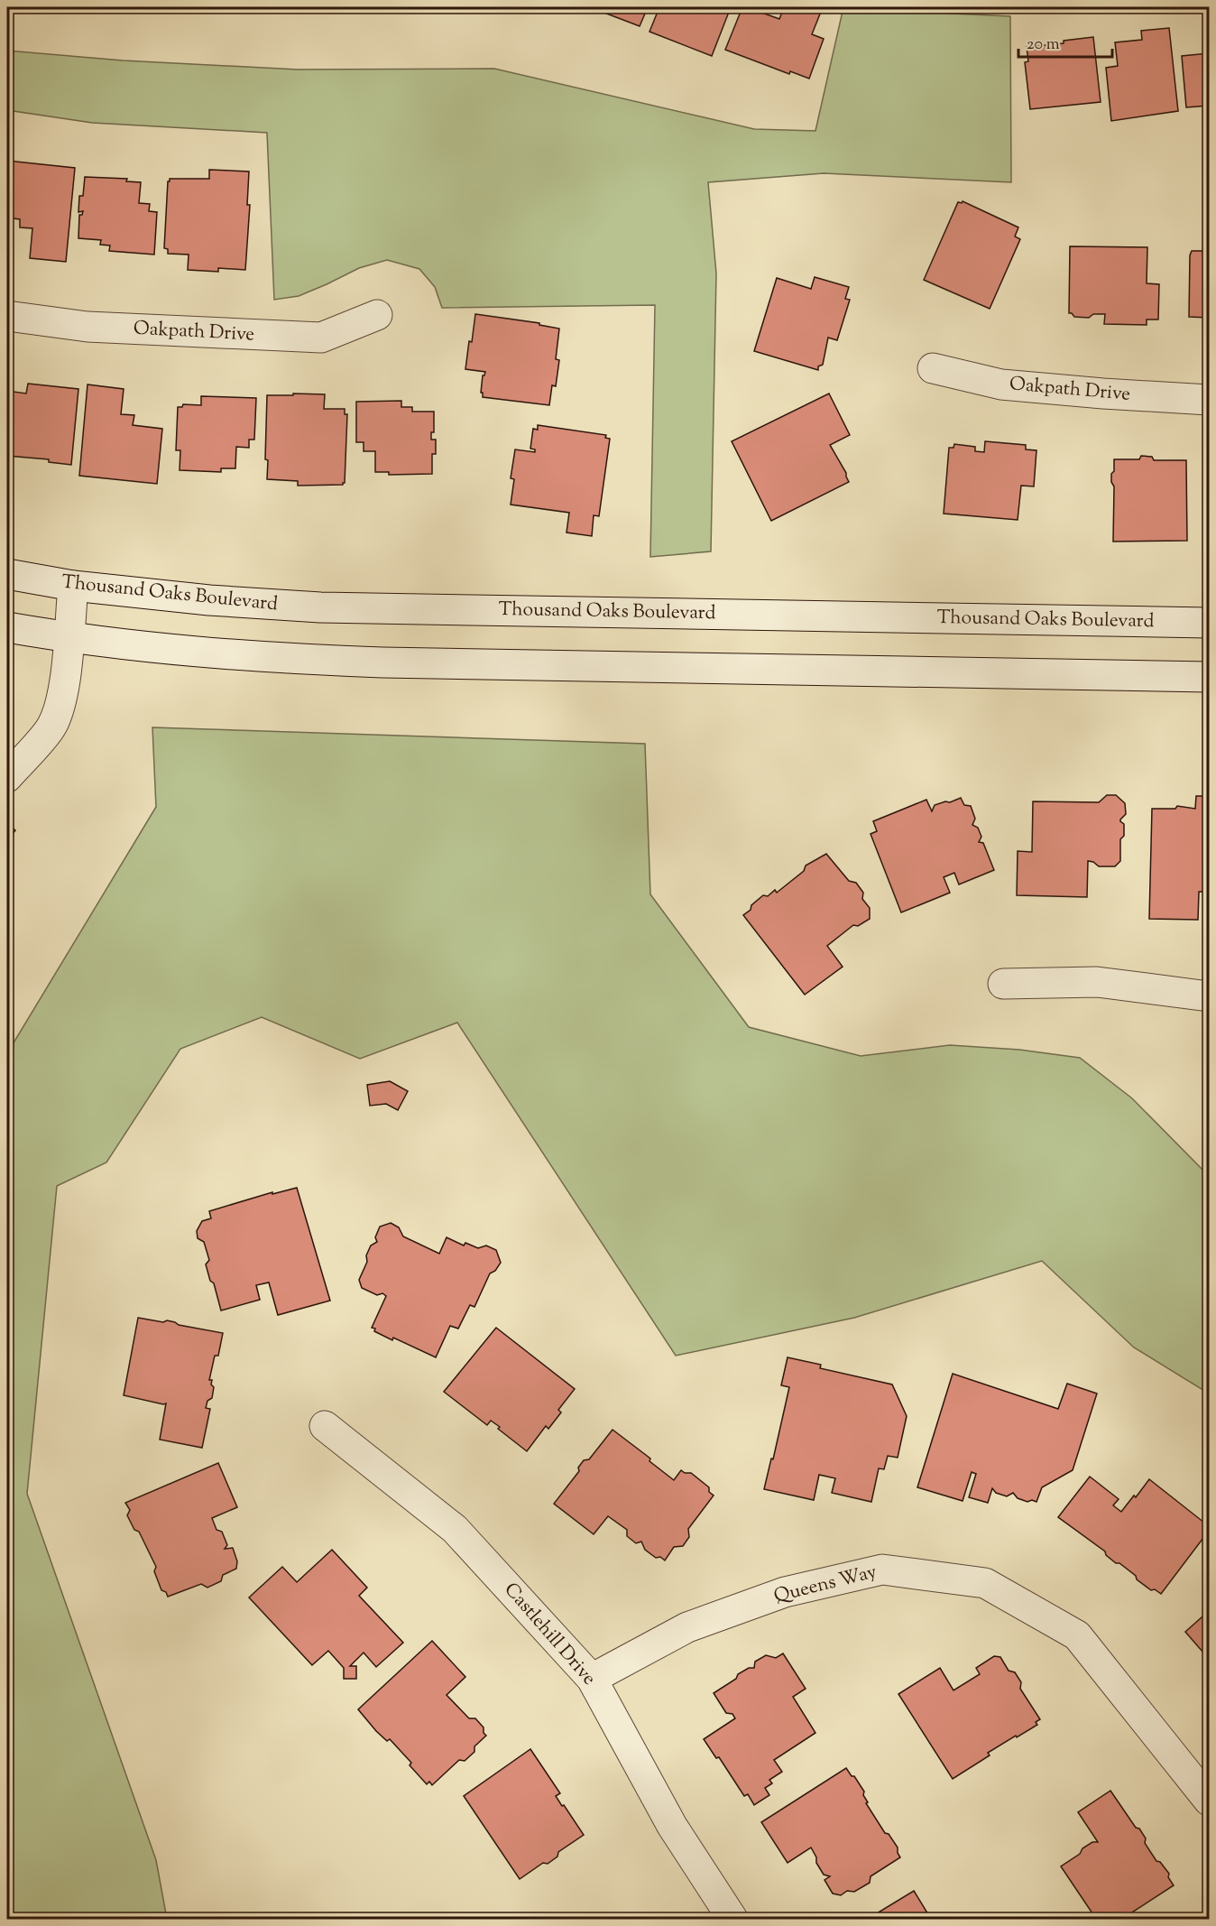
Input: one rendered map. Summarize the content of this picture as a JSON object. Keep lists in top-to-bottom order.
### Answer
{
  "streets": {
    "street": [
      "Oakpath Drive",
      "Thousand Oaks Boulevard",
      "Queens Way",
      "Castlehill Drive"
    ]
  },
  "crossings": [
    ["Queens Way", "Castlehill Drive"]
  ],
  "scale_bar": "20 m"
}
